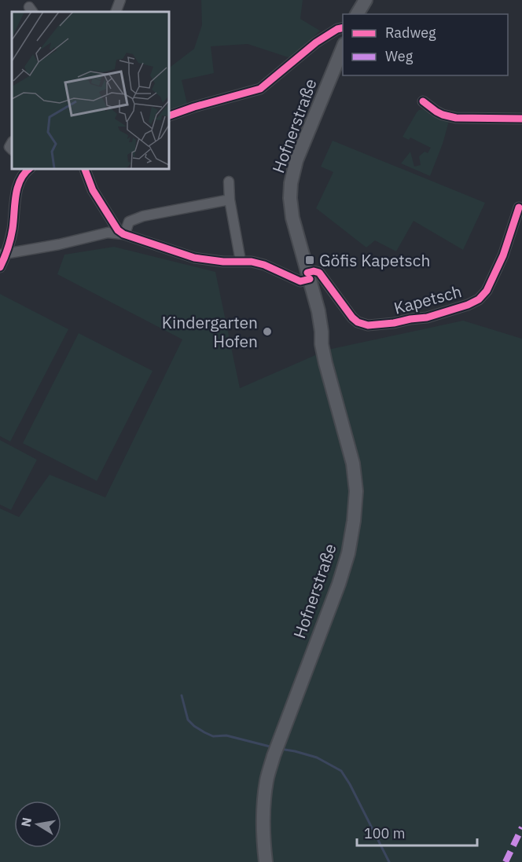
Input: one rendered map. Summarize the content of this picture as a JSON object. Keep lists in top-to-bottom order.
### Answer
{
  "streets": {
    "main road": ["Hofnerstraße"],
    "street": ["Kapetsch"]
  },
  "crossings": [
    ["Hofnerstraße", "Kapetsch"]
  ],
  "places": {
    "transit": ["Göfis Kapetsch"],
    "other": ["Kindergarten Hofen"]
  },
  "legend": ["Radweg", "Weg"],
  "scale_bar": "100 m",
  "north": "left"
}
